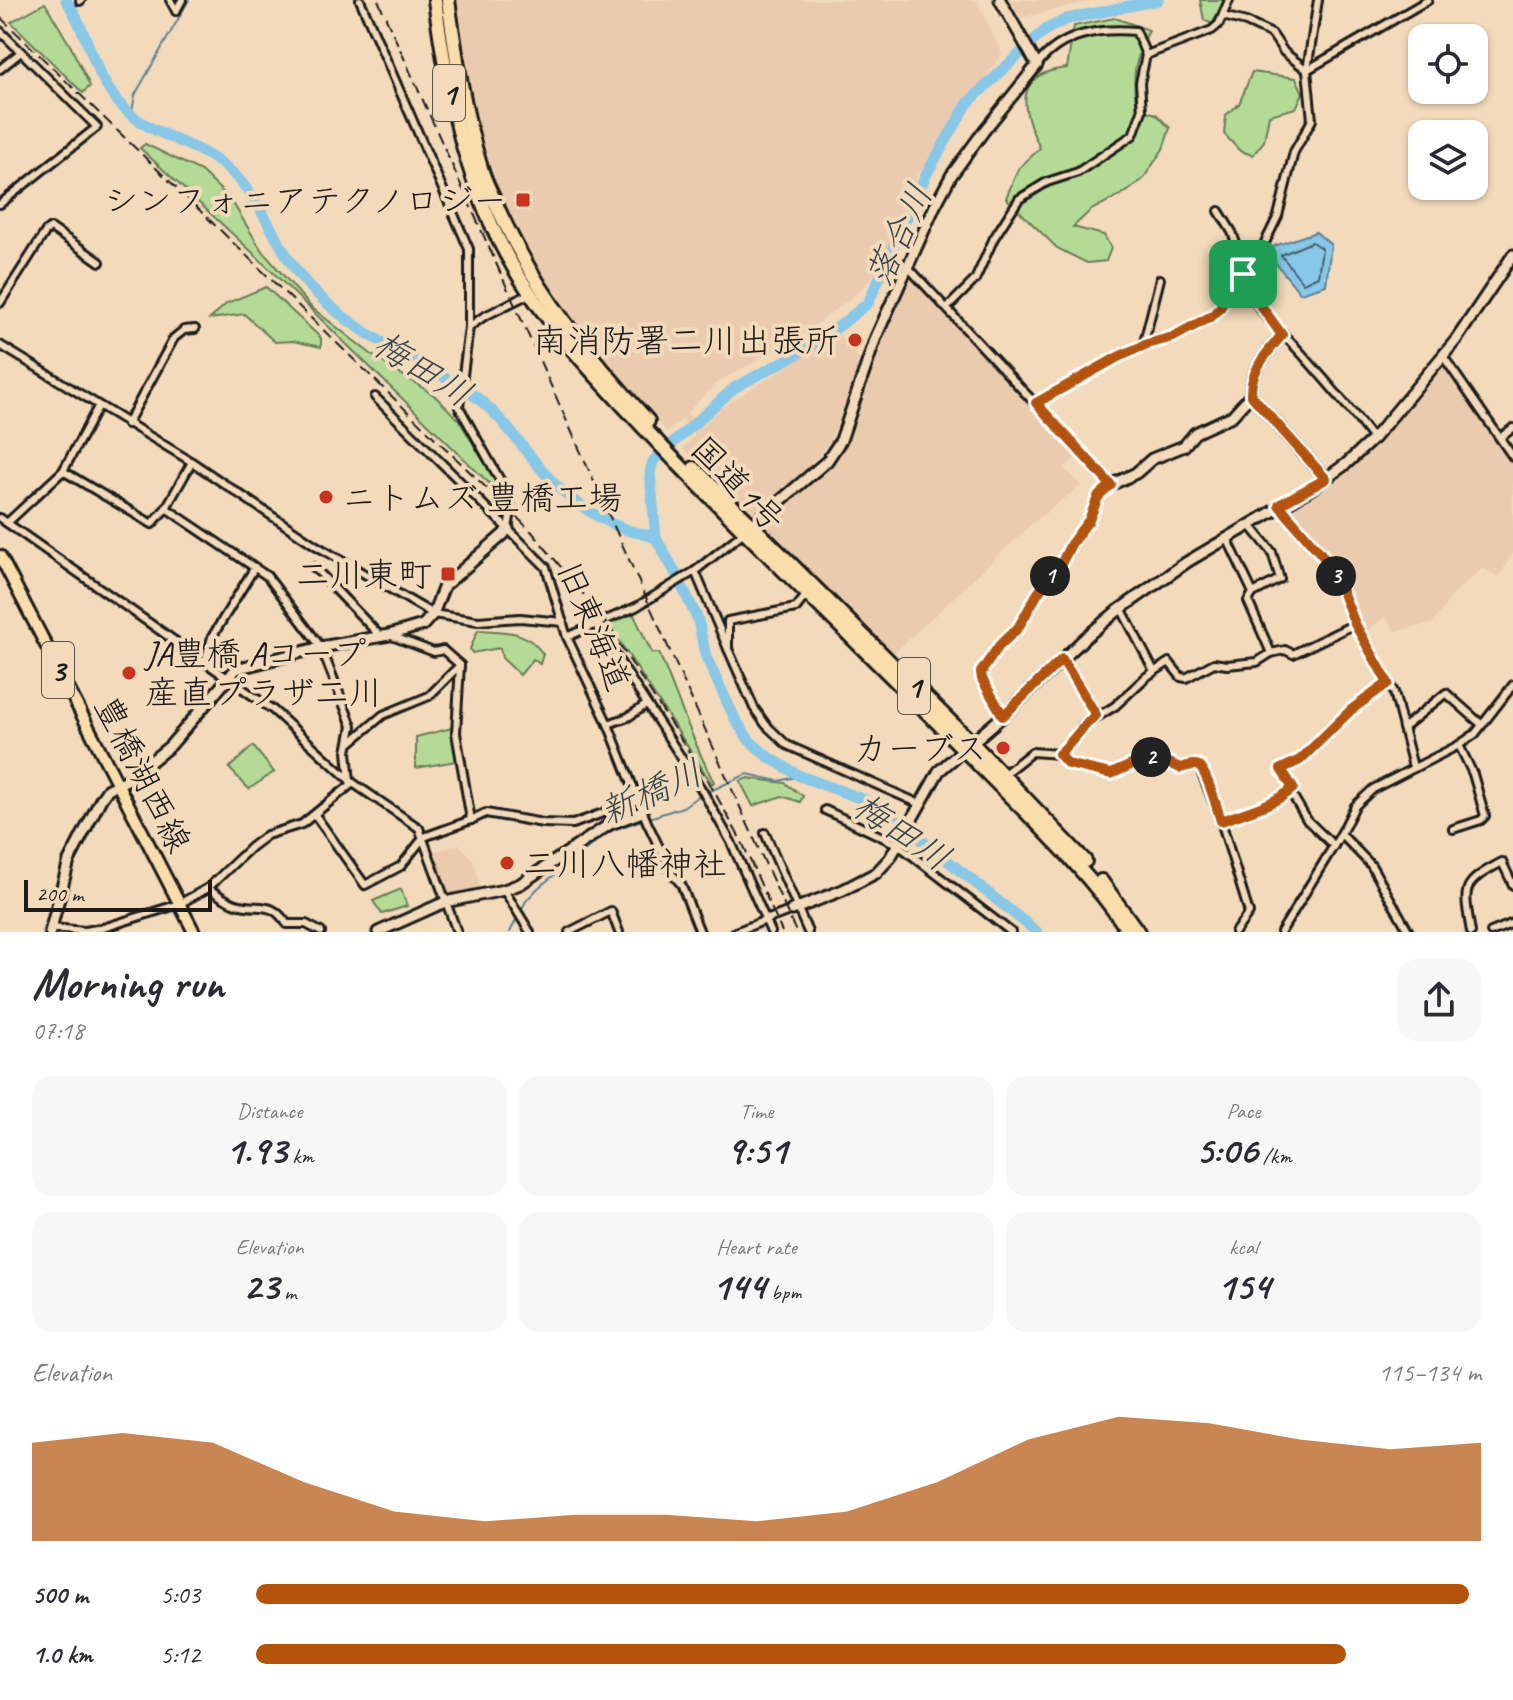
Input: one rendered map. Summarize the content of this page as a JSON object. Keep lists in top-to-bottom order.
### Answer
{
  "streets": {
    "highway": ["1", "国道1号"],
    "main road": ["3", "豊橋湖西線"],
    "street": ["旧東海道"]
  },
  "water": ["落合川", "梅田川", "新橋川"],
  "places": {
    "transit": ["シンフォニアテクノロジー", "二川東町"],
    "other": [
      "南消防署二川出張所",
      "ニトムズ 豊橋工場",
      "JA豊橋 Aコープ 産直プラザ二川",
      "カーブス",
      "二川八幡神社"
    ]
  },
  "scale_bar": "200 m",
  "page": {
    "pins": ["1", "3", "2"],
    "scale": "200 m",
    "heading": ["Morning run", "07:18"],
    "stats": [
      ["Distance", "1.93 km"],
      ["Time", "9:51"],
      ["Pace", "5:06 /km"],
      ["Elevation", "23 m"],
      ["Heart rate", "144 bpm"],
      ["kcal", "154"]
    ],
    "chart": ["Elevation", "115–134 m"],
    "list": [
      {
        "name": "500 m",
        "note": "5:03"
      },
      {
        "name": "1.0 km",
        "note": "5:12"
      }
    ]
  }
}
